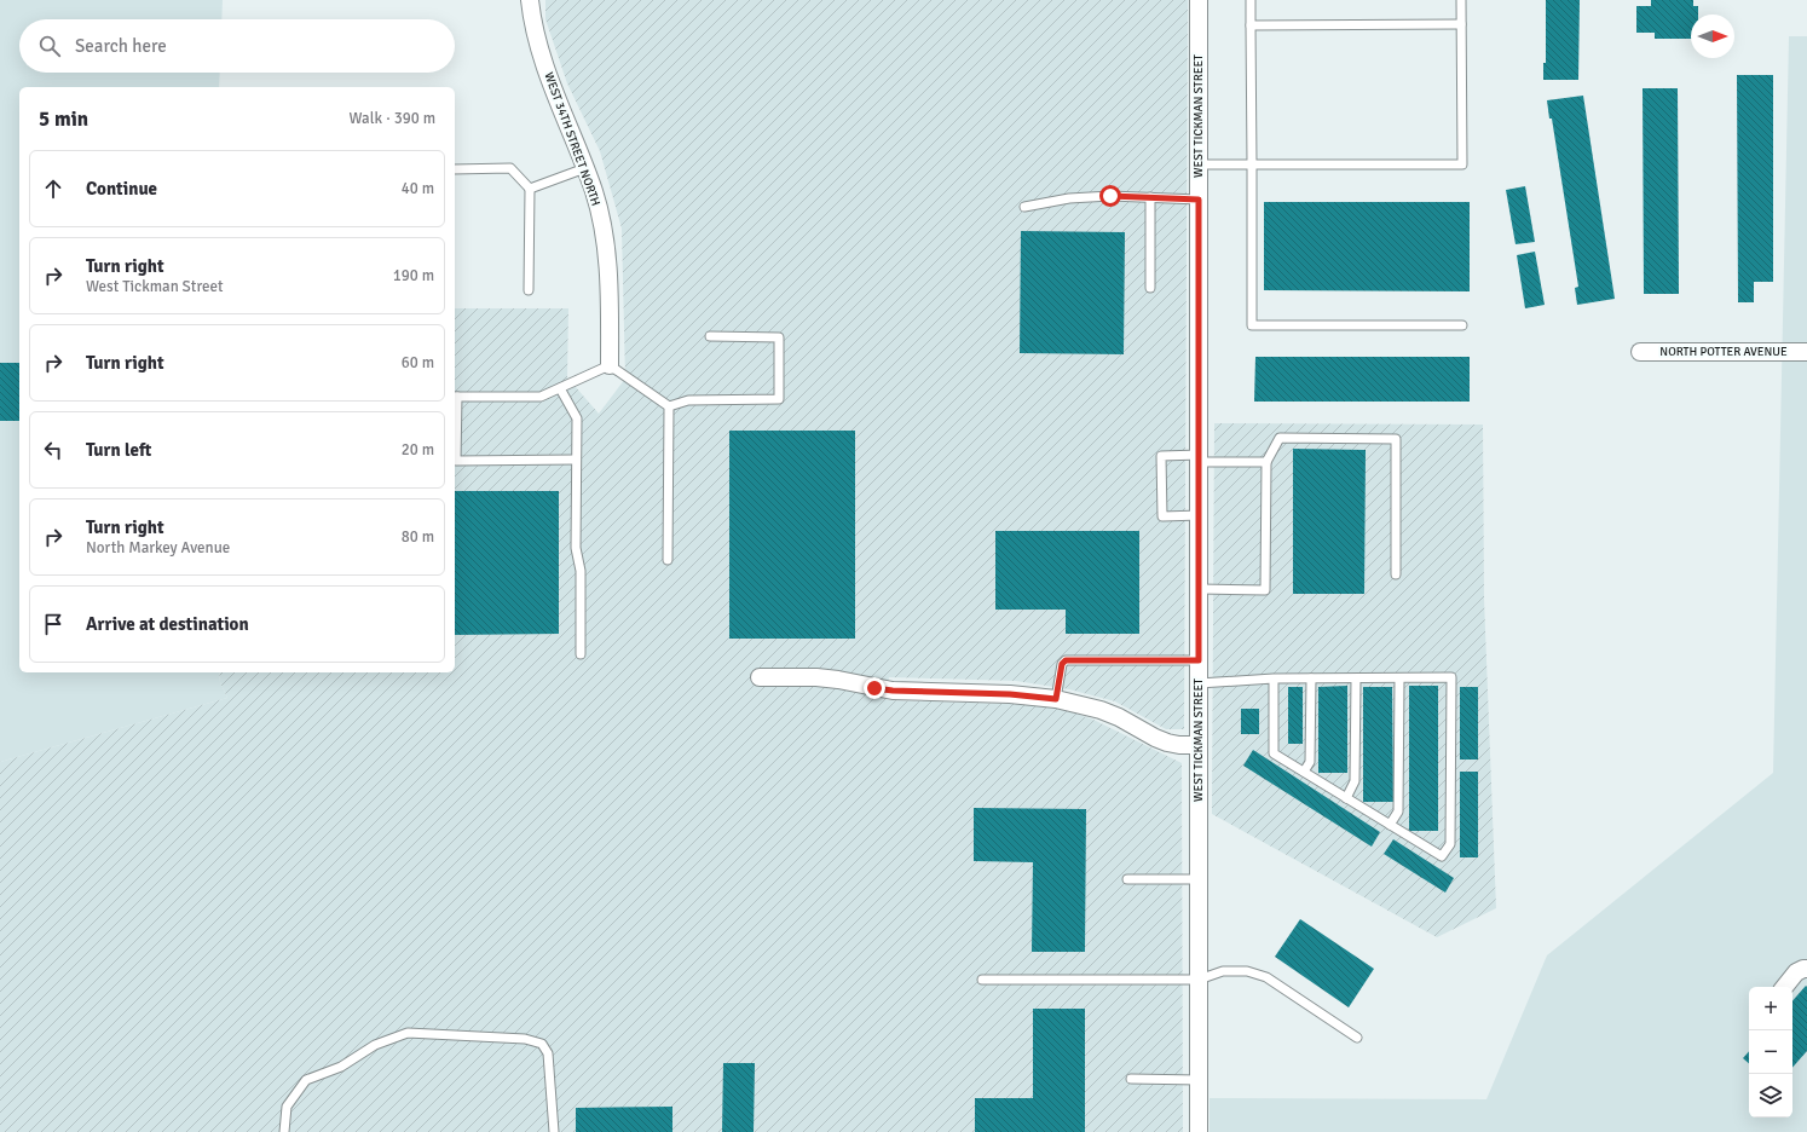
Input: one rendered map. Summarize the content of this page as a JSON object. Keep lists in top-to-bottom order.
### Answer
{
  "streets": {
    "street": ["WEST TICKMAN STREET", "WEST 34TH STREET NORTH", "NORTH POTTER AVENUE"]
  },
  "north": "right",
  "page": {
    "search": "Search here",
    "heading": ["5 min", "Walk · 390 m"],
    "list": [
      ["Continue", "40 m"],
      ["Turn right", "West Tickman Street", "190 m"],
      ["Turn right", "60 m"],
      ["Turn left", "20 m"],
      ["Turn right", "North Markey Avenue", "80 m"],
      "Arrive at destination"
    ],
    "map_buttons": ["+", "−"]
  }
}
